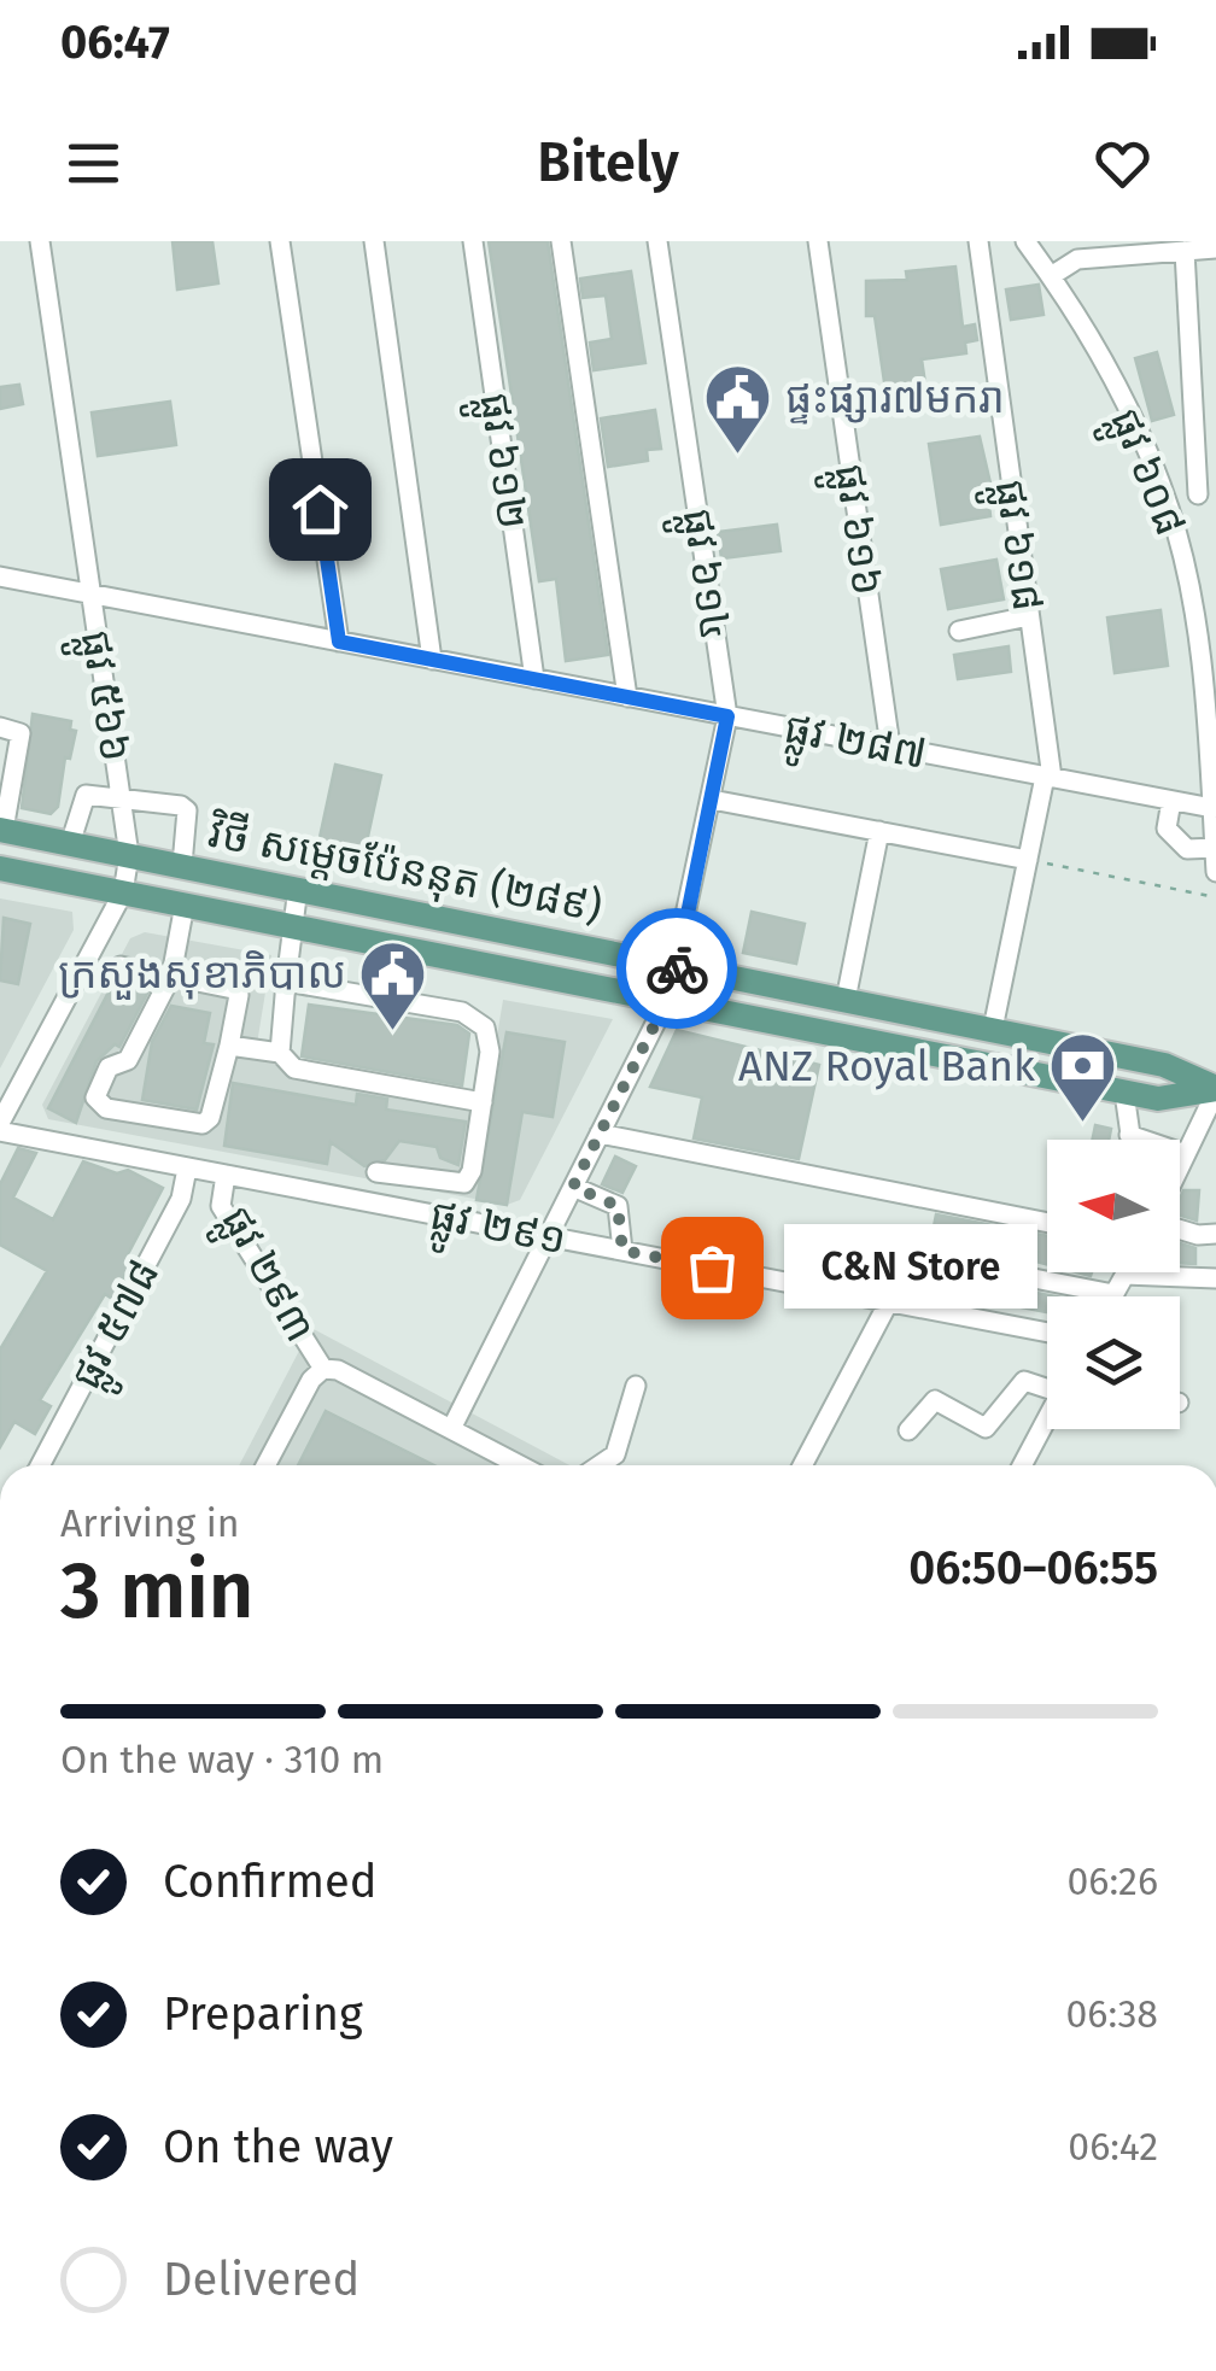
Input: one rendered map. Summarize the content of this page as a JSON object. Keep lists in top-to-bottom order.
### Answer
{
  "streets": {
    "main road": ["វិថី សម្តេចប៉ែននុត (២៨៩)"],
    "street": [
      "ផ្លូវ ៦១២",
      "ផ្លូវ ៦០៨",
      "ផ្លូវ ៦១៦",
      "ផ្លូវ ៦១៨",
      "ផ្លូវ ៦១៤",
      "ផ្លូវ ៥៦៦",
      "ផ្លូវ ២៨៧",
      "ផ្លូវ ២៩១",
      "ផ្លូវ ២៩៣",
      "ផ្លូវ ៥៧៨"
    ]
  },
  "crossings": [
    ["ផ្លូវ ៦១២", "ផ្លូវ ២៨៧"],
    ["ផ្លូវ ៦០៨", "ផ្លូវ ២៨៧"],
    ["ផ្លូវ ៦១៦", "ផ្លូវ ២៨៧"],
    ["ផ្លូវ ៦១៨", "ផ្លូវ ២៨៧"],
    ["ផ្លូវ ៦១៨", "វិថី សម្តេចប៉ែននុត (២៨៩)"],
    ["ផ្លូវ ៦១៤", "ផ្លូវ ២៨៧"],
    ["ផ្លូវ ៦១៤", "វិថី សម្តេចប៉ែននុត (២៨៩)"],
    ["ផ្លូវ ៦១៤", "ផ្លូវ ២៩១"],
    ["ផ្លូវ ៥៦៦", "ផ្លូវ ២៨៧"],
    ["ផ្លូវ ៥៦៦", "វិថី សម្តេចប៉ែននុត (២៨៩)"],
    ["ផ្លូវ ៥៦៦", "ផ្លូវ ២៩១"],
    ["ផ្លូវ ២៩១", "ផ្លូវ ២៩៣"],
    ["ផ្លូវ ២៩១", "ផ្លូវ ៥៧៨"]
  ],
  "places": {
    "public building": ["ផ្ទះផ្សារ៧មករា", "ក្រសួងសុខាភិបាល"],
    "bank": ["ANZ Royal Bank"],
    "other": ["C&N Store"]
  },
  "north": "left",
  "page": {
    "status": "06:47",
    "header": "Bitely",
    "bubble": "C&N Store",
    "heading": ["3 min", "Arriving in", "06:50–06:55"],
    "bar": "On the way · 310 m",
    "list": [
      ["Confirmed", "06:26"],
      ["Preparing", "06:38"],
      ["On the way", "06:42"],
      "Delivered"
    ]
  }
}
